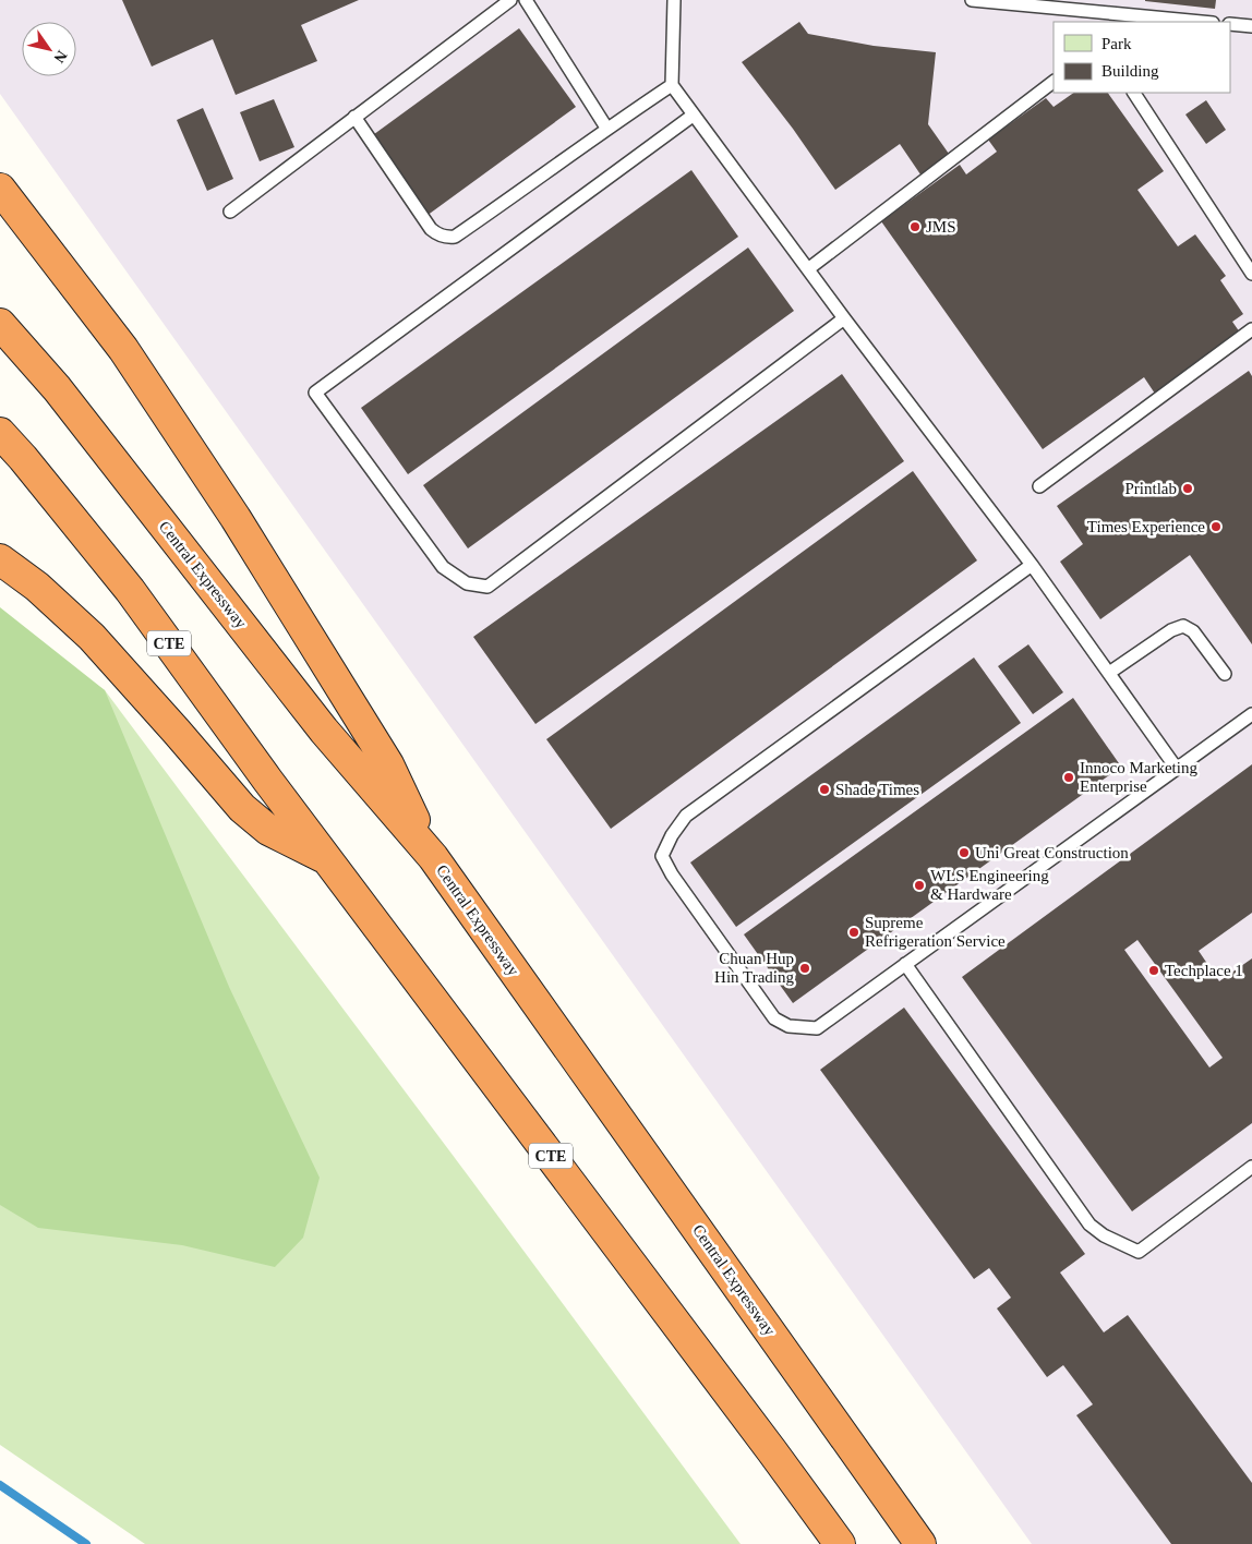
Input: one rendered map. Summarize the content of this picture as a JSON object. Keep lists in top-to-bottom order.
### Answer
{
  "streets": {
    "highway": ["Central Expressway", "CTE"]
  },
  "places": [
    "JMS",
    "Printlab",
    "Times Experience",
    "Innoco Marketing Enterprise",
    "Shade Times",
    "Uni Great Construction",
    "WLS Engineering & Hardware",
    "Supreme Refrigeration Service",
    "Chuan Hup Hin Trading",
    "Techplace 1"
  ],
  "legend": ["Park", "Building"],
  "north": "bottom right"
}
